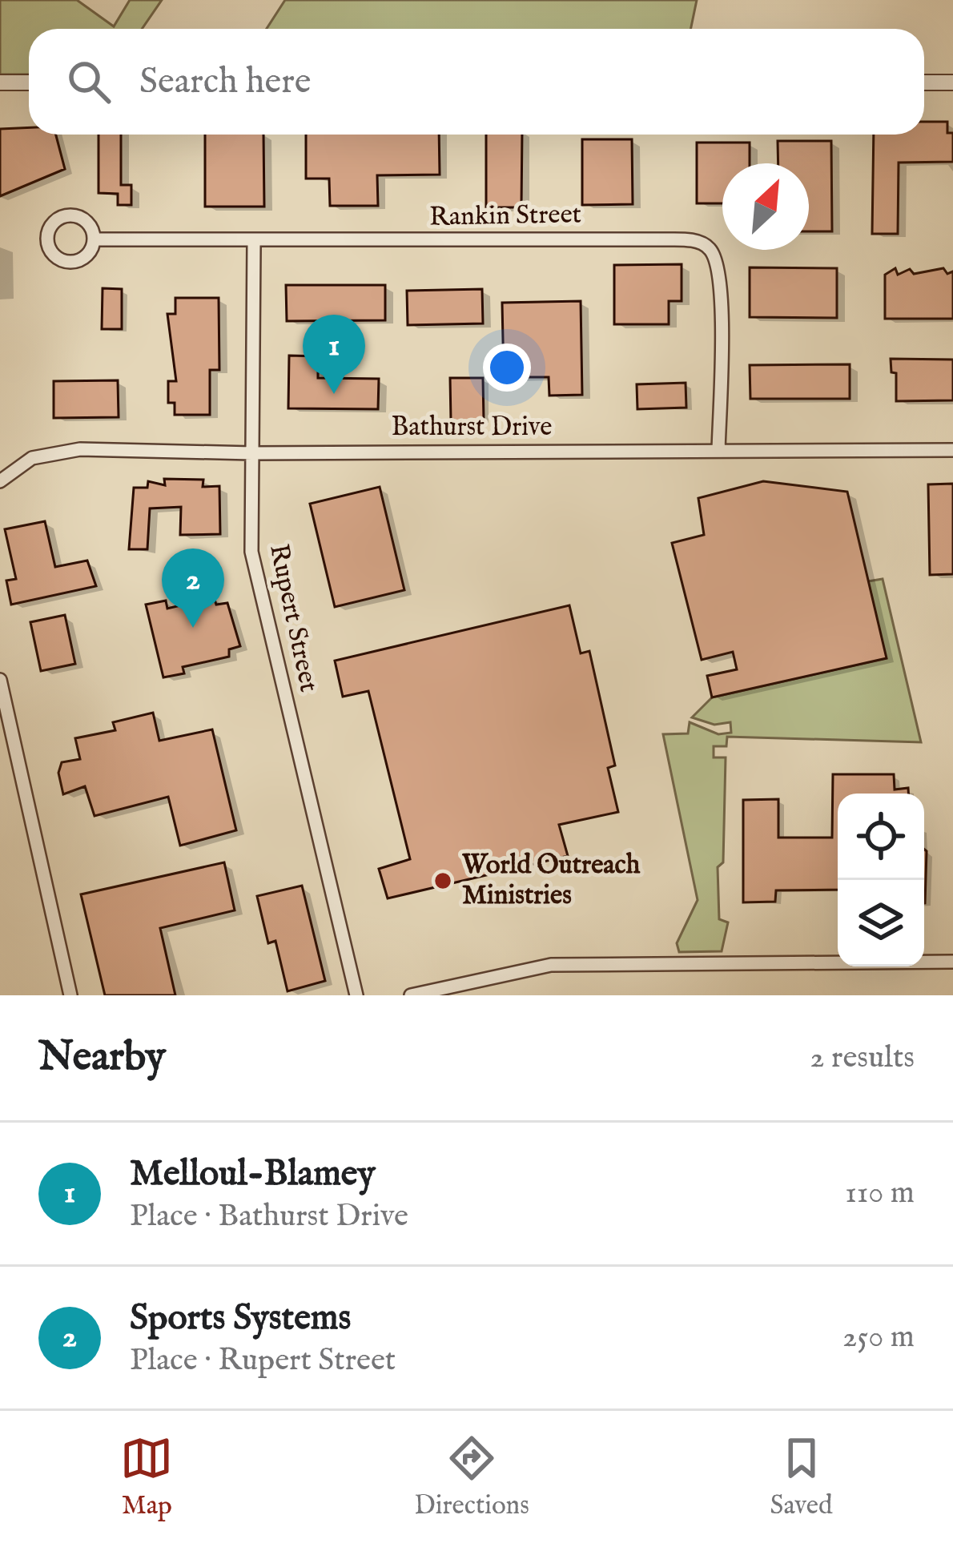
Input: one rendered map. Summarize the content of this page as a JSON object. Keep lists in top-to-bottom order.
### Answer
{
  "streets": {
    "street": ["Rankin Street", "Bathurst Drive", "Rupert Street"]
  },
  "crossings": [
    ["Rankin Street", "Bathurst Drive"],
    ["Rankin Street", "Rupert Street"],
    ["Bathurst Drive", "Rupert Street"]
  ],
  "places": ["World Outreach Ministries"],
  "north": "top right",
  "page": {
    "search": "Search here",
    "pins": ["1", "2"],
    "heading": ["Nearby", "2 results"],
    "list": [
      {
        "mark": "1",
        "name": "Melloul-Blamey",
        "note": "Place · Bathurst Drive",
        "value": "110 m"
      },
      {
        "mark": "2",
        "name": "Sports Systems",
        "note": "Place · Rupert Street",
        "value": "250 m"
      }
    ],
    "nav": ["Map", "Directions", "Saved"]
  }
}
